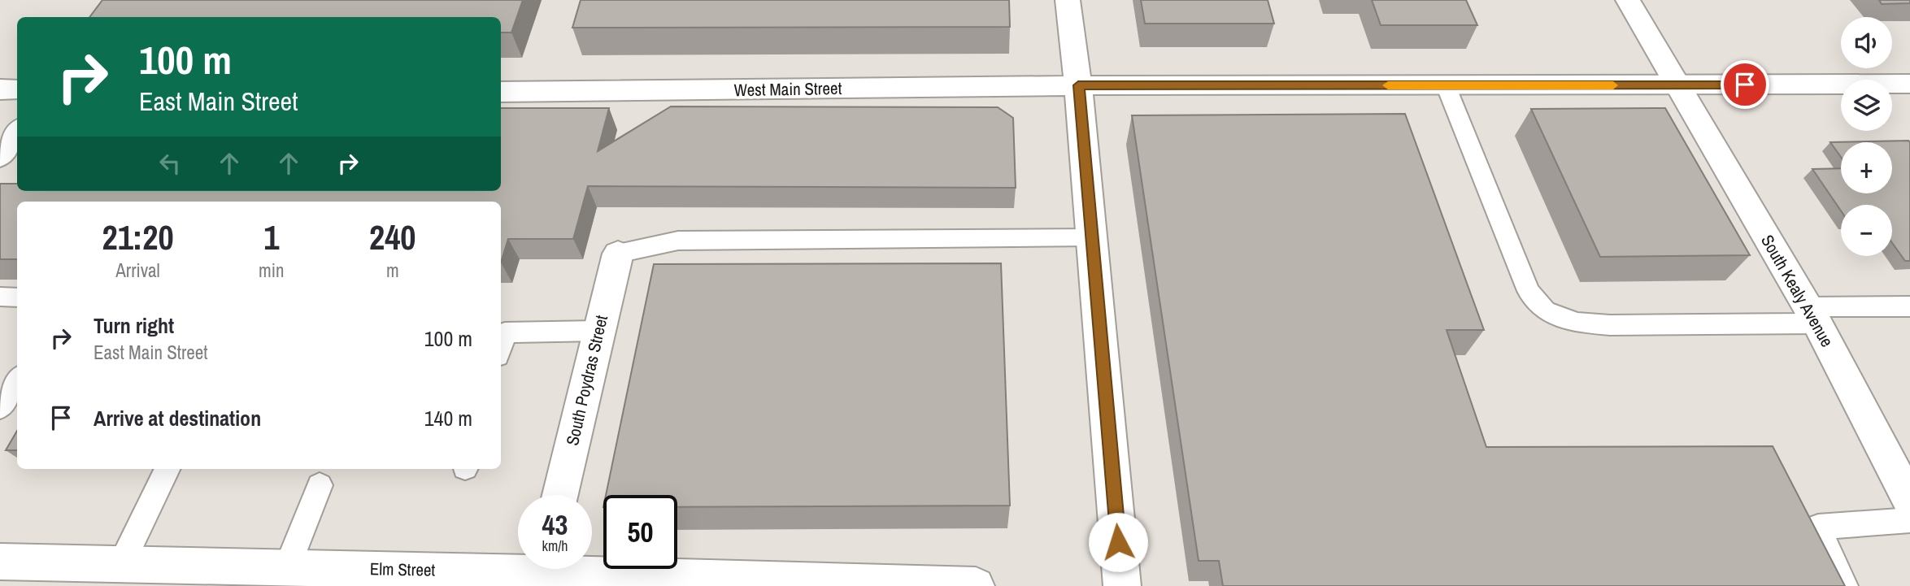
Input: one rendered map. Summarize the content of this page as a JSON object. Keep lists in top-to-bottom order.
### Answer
{
  "streets": {
    "main road": [
      "West Main Street",
      "South Kealy Avenue",
      "South Poydras Street",
      "Elm Street"
    ]
  },
  "crossings": [
    ["West Main Street", "South Kealy Avenue"]
  ],
  "page": {
    "map_buttons": ["+", "−"],
    "turn": ["100 m", "East Main Street"],
    "eta": [
      "21:20",
      "Arrival",
      "1",
      "min",
      "240",
      "m"
    ],
    "list": [
      {
        "name": "Turn right",
        "note": "East Main Street",
        "value": "100 m"
      },
      {
        "name": "Arrive at destination",
        "value": "140 m"
      }
    ],
    "speed": "43 km/h",
    "limit": "50"
  }
}
